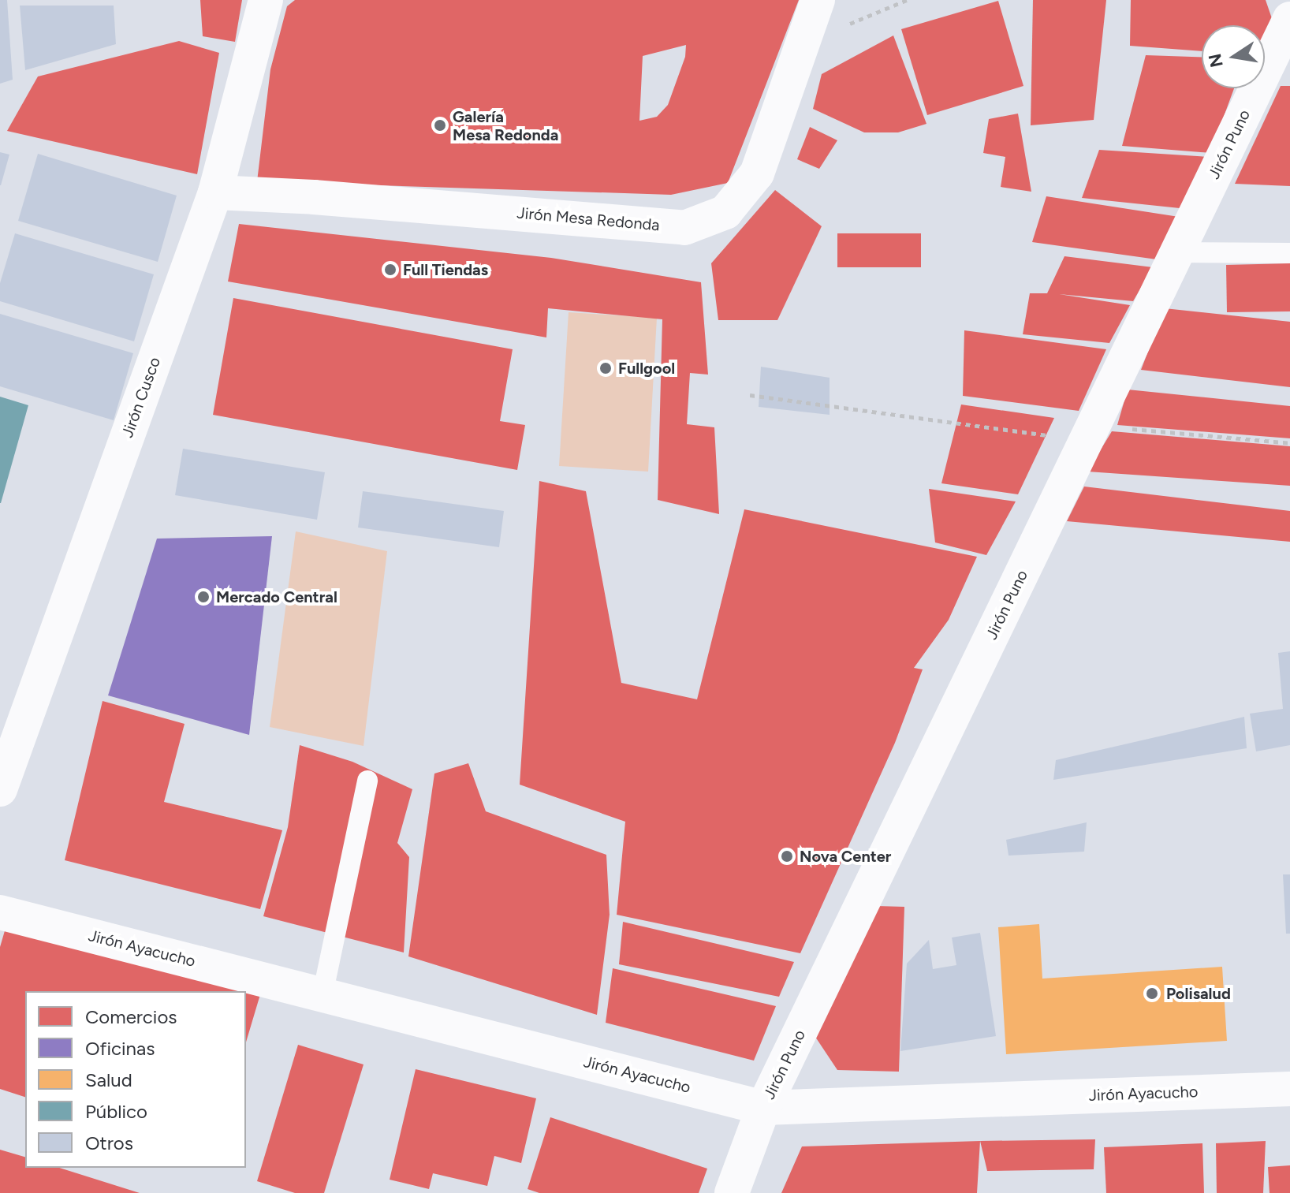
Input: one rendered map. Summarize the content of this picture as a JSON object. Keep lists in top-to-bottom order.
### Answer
{
  "streets": {
    "street": [
      "Jirón Puno",
      "Jirón Mesa Redonda",
      "Jirón Cusco",
      "Jirón Ayacucho"
    ]
  },
  "crossings": [
    ["Jirón Puno", "Jirón Ayacucho"],
    ["Jirón Mesa Redonda", "Jirón Cusco"]
  ],
  "places": [
    "Galería Mesa Redonda",
    "Full Tiendas",
    "Fullgool",
    "Mercado Central",
    "Nova Center",
    "Polisalud"
  ],
  "legend": [
    "Comercios",
    "Oficinas",
    "Salud",
    "Público",
    "Otros"
  ],
  "north": "left"
}
